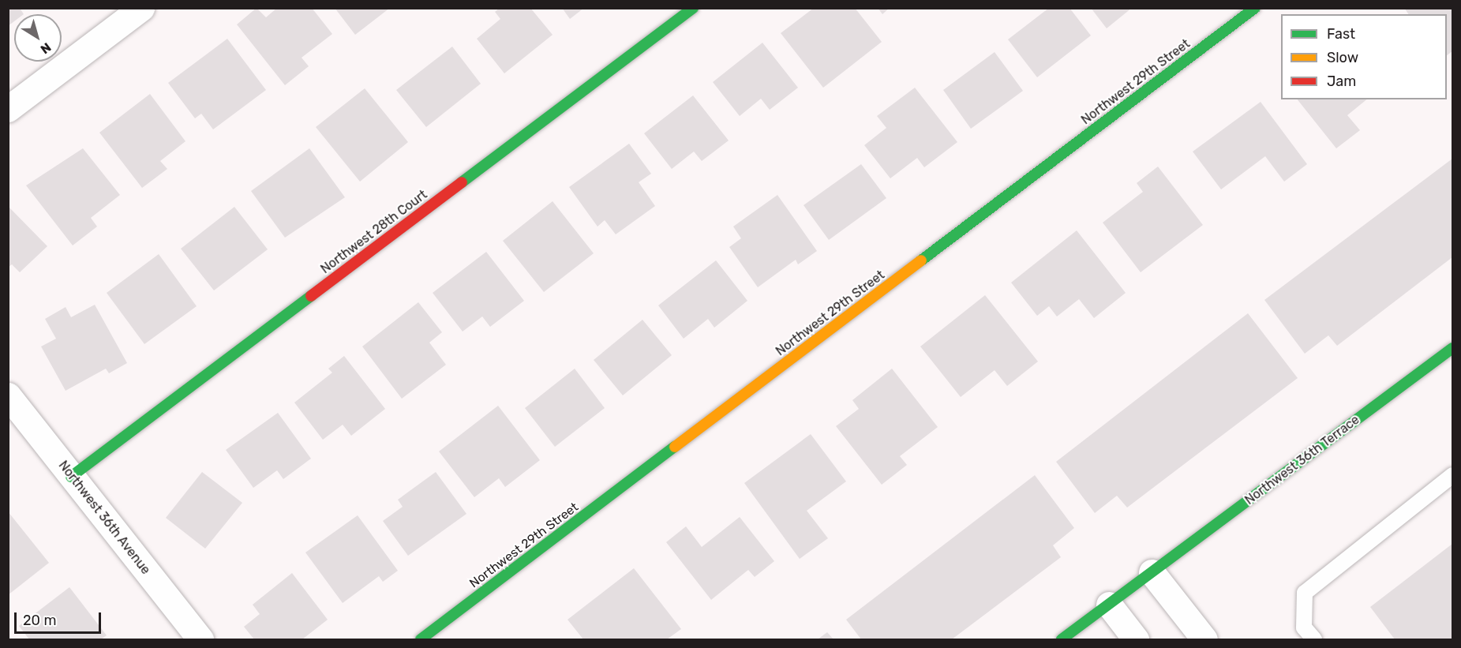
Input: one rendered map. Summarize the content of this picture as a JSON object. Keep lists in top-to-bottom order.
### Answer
{
  "streets": {
    "street": [
      "Northwest 29th Street",
      "Northwest 28th Court",
      "Northwest 36th Terrace",
      "Northwest 36th Avenue"
    ]
  },
  "crossings": [
    ["Northwest 28th Court", "Northwest 36th Avenue"]
  ],
  "legend": ["Fast", "Slow", "Jam"],
  "scale_bar": "20 m",
  "north": "bottom right"
}
